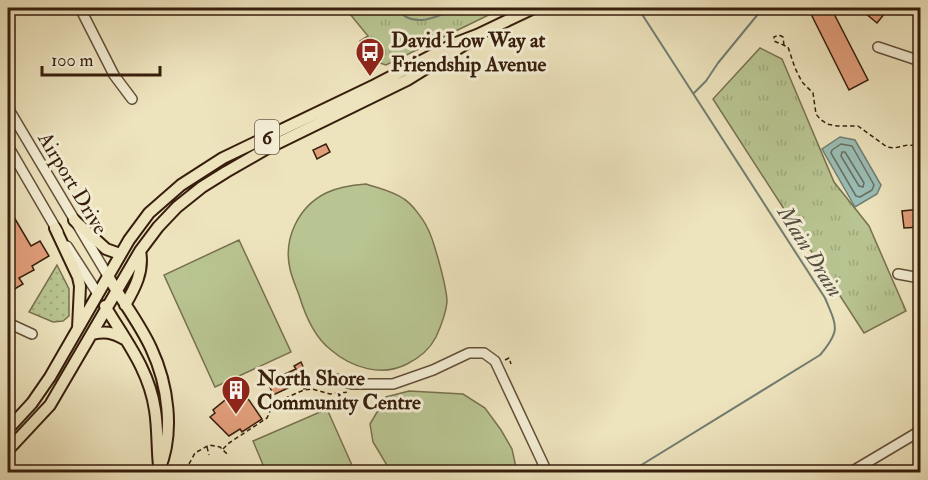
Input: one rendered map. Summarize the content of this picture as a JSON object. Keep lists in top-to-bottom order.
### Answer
{
  "streets": {
    "main road": ["6"],
    "street": ["Airport Drive"]
  },
  "crossings": [
    ["6", "Airport Drive"]
  ],
  "water": ["Main Drain"],
  "places": {
    "bus stop": ["David Low Way at Friendship Avenue"],
    "building": ["North Shore Community Centre"]
  },
  "scale_bar": "100 m"
}
